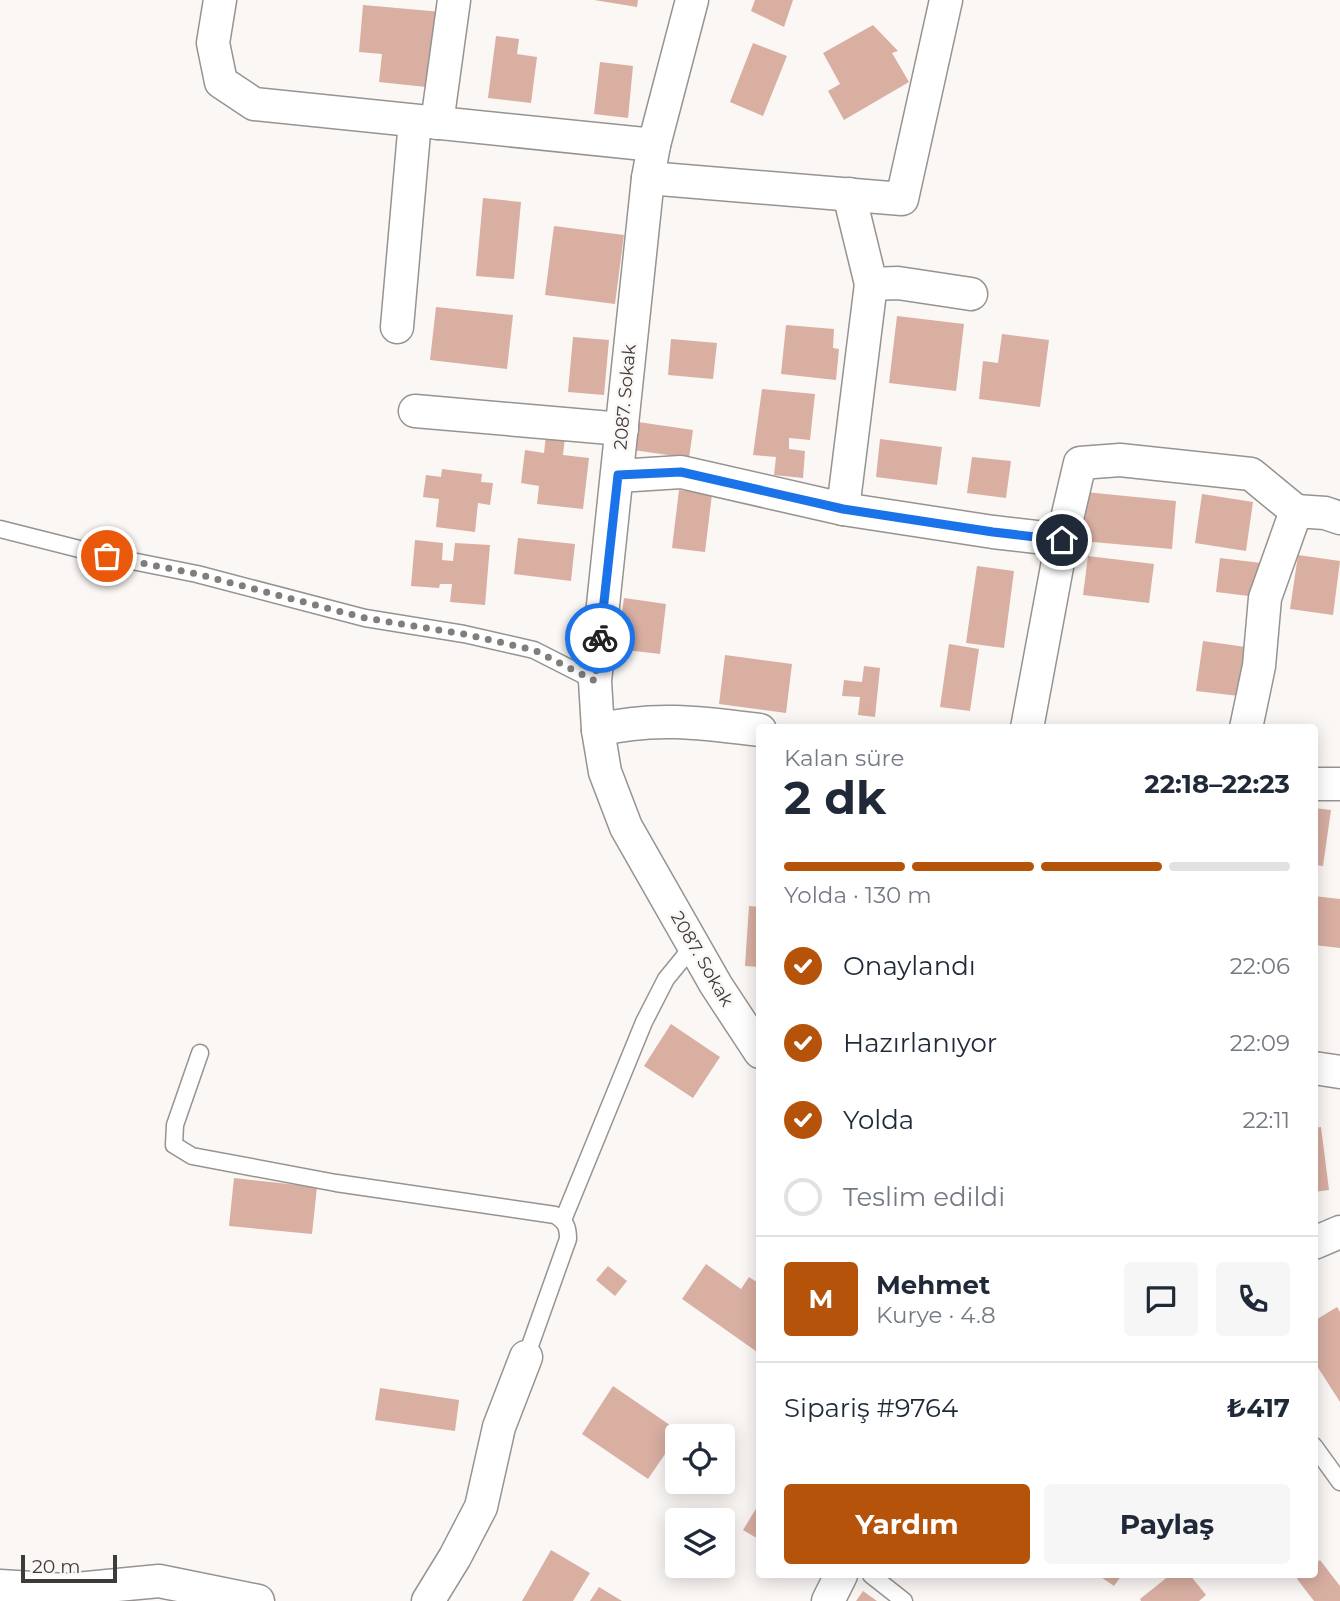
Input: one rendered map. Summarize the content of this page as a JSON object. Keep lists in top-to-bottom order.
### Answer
{
  "streets": {
    "street": ["2087. Sokak"]
  },
  "scale_bar": "20 m",
  "page": {
    "heading": ["2 dk", "Kalan süre", "22:18–22:23"],
    "panel": [
      "Mehmet",
      "Kurye · 4.8",
      "Sipariş #9764",
      "₺417"
    ],
    "bar": "Yolda · 130 m",
    "list": [
      ["Onaylandı", "22:06"],
      ["Hazırlanıyor", "22:09"],
      ["Yolda", "22:11"],
      "Teslim edildi"
    ],
    "round": "M",
    "buttons": ["Yardım", "Paylaş"],
    "scale": "20 m"
  }
}
